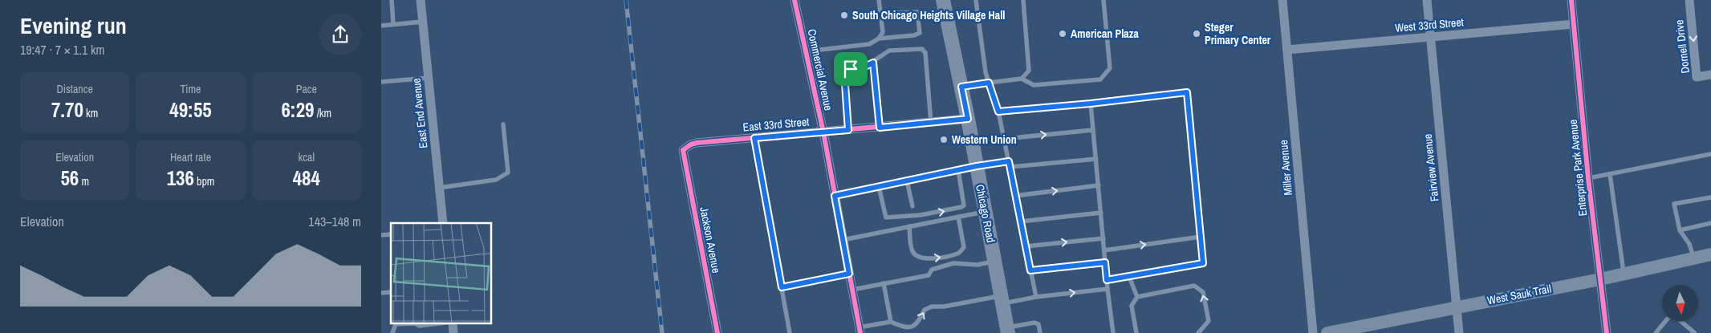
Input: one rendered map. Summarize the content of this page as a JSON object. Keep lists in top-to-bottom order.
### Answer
{
  "streets": {
    "main road": ["Chicago Road", "West Sauk Trail"],
    "street": [
      "West 33rd Street",
      "Dornell Drive",
      "Commercial Avenue",
      "East End Avenue",
      "East 33rd Street",
      "Miller Avenue",
      "Fairview Avenue",
      "Enterprise Park Avenue",
      "Jackson Avenue"
    ]
  },
  "crossings": [
    ["West 33rd Street", "Miller Avenue"],
    ["West 33rd Street", "Fairview Avenue"],
    ["West 33rd Street", "Enterprise Park Avenue"],
    ["Commercial Avenue", "East 33rd Street"],
    ["East 33rd Street", "Chicago Road"],
    ["East 33rd Street", "Jackson Avenue"],
    ["Fairview Avenue", "West Sauk Trail"],
    ["Enterprise Park Avenue", "West Sauk Trail"]
  ],
  "one_way": ["Dornell Drive"],
  "places": [
    "South Chicago Heights Village Hall",
    "American Plaza",
    "Steger Primary Center",
    "Western Union"
  ],
  "north": "bottom",
  "page": {
    "heading": ["Evening run", "19:47 · 7 × 1.1 km"],
    "stats": [
      ["Distance", "7.70 km"],
      ["Time", "49:55"],
      ["Pace", "6:29 /km"],
      ["Elevation", "56 m"],
      ["Heart rate", "136 bpm"],
      ["kcal", "484"]
    ],
    "chart": ["Elevation", "143–148 m"]
  }
}
